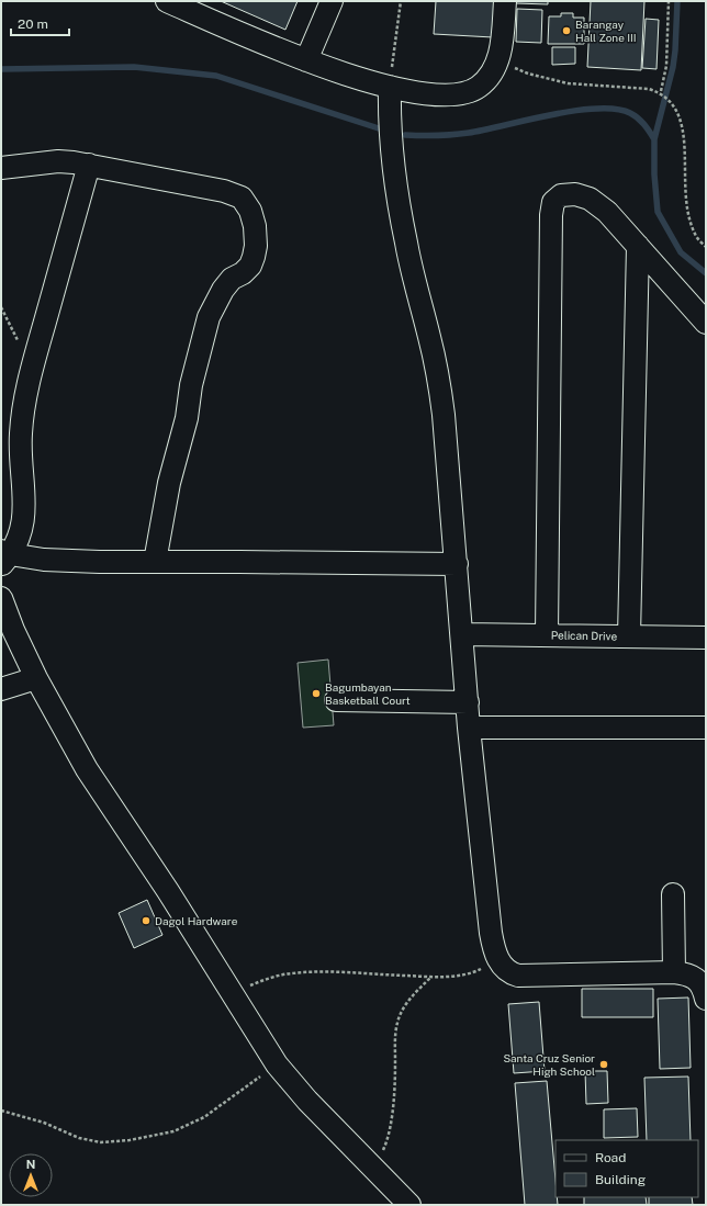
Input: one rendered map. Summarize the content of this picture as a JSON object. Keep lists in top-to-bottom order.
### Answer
{
  "streets": {
    "street": ["Pelican Drive"]
  },
  "places": [
    "Barangay Hall Zone III",
    "Bagumbayan Basketball Court",
    "Dagol Hardware",
    "Santa Cruz Senior High School"
  ],
  "legend": ["Road", "Building"],
  "scale_bar": "20 m",
  "north": "top"
}
